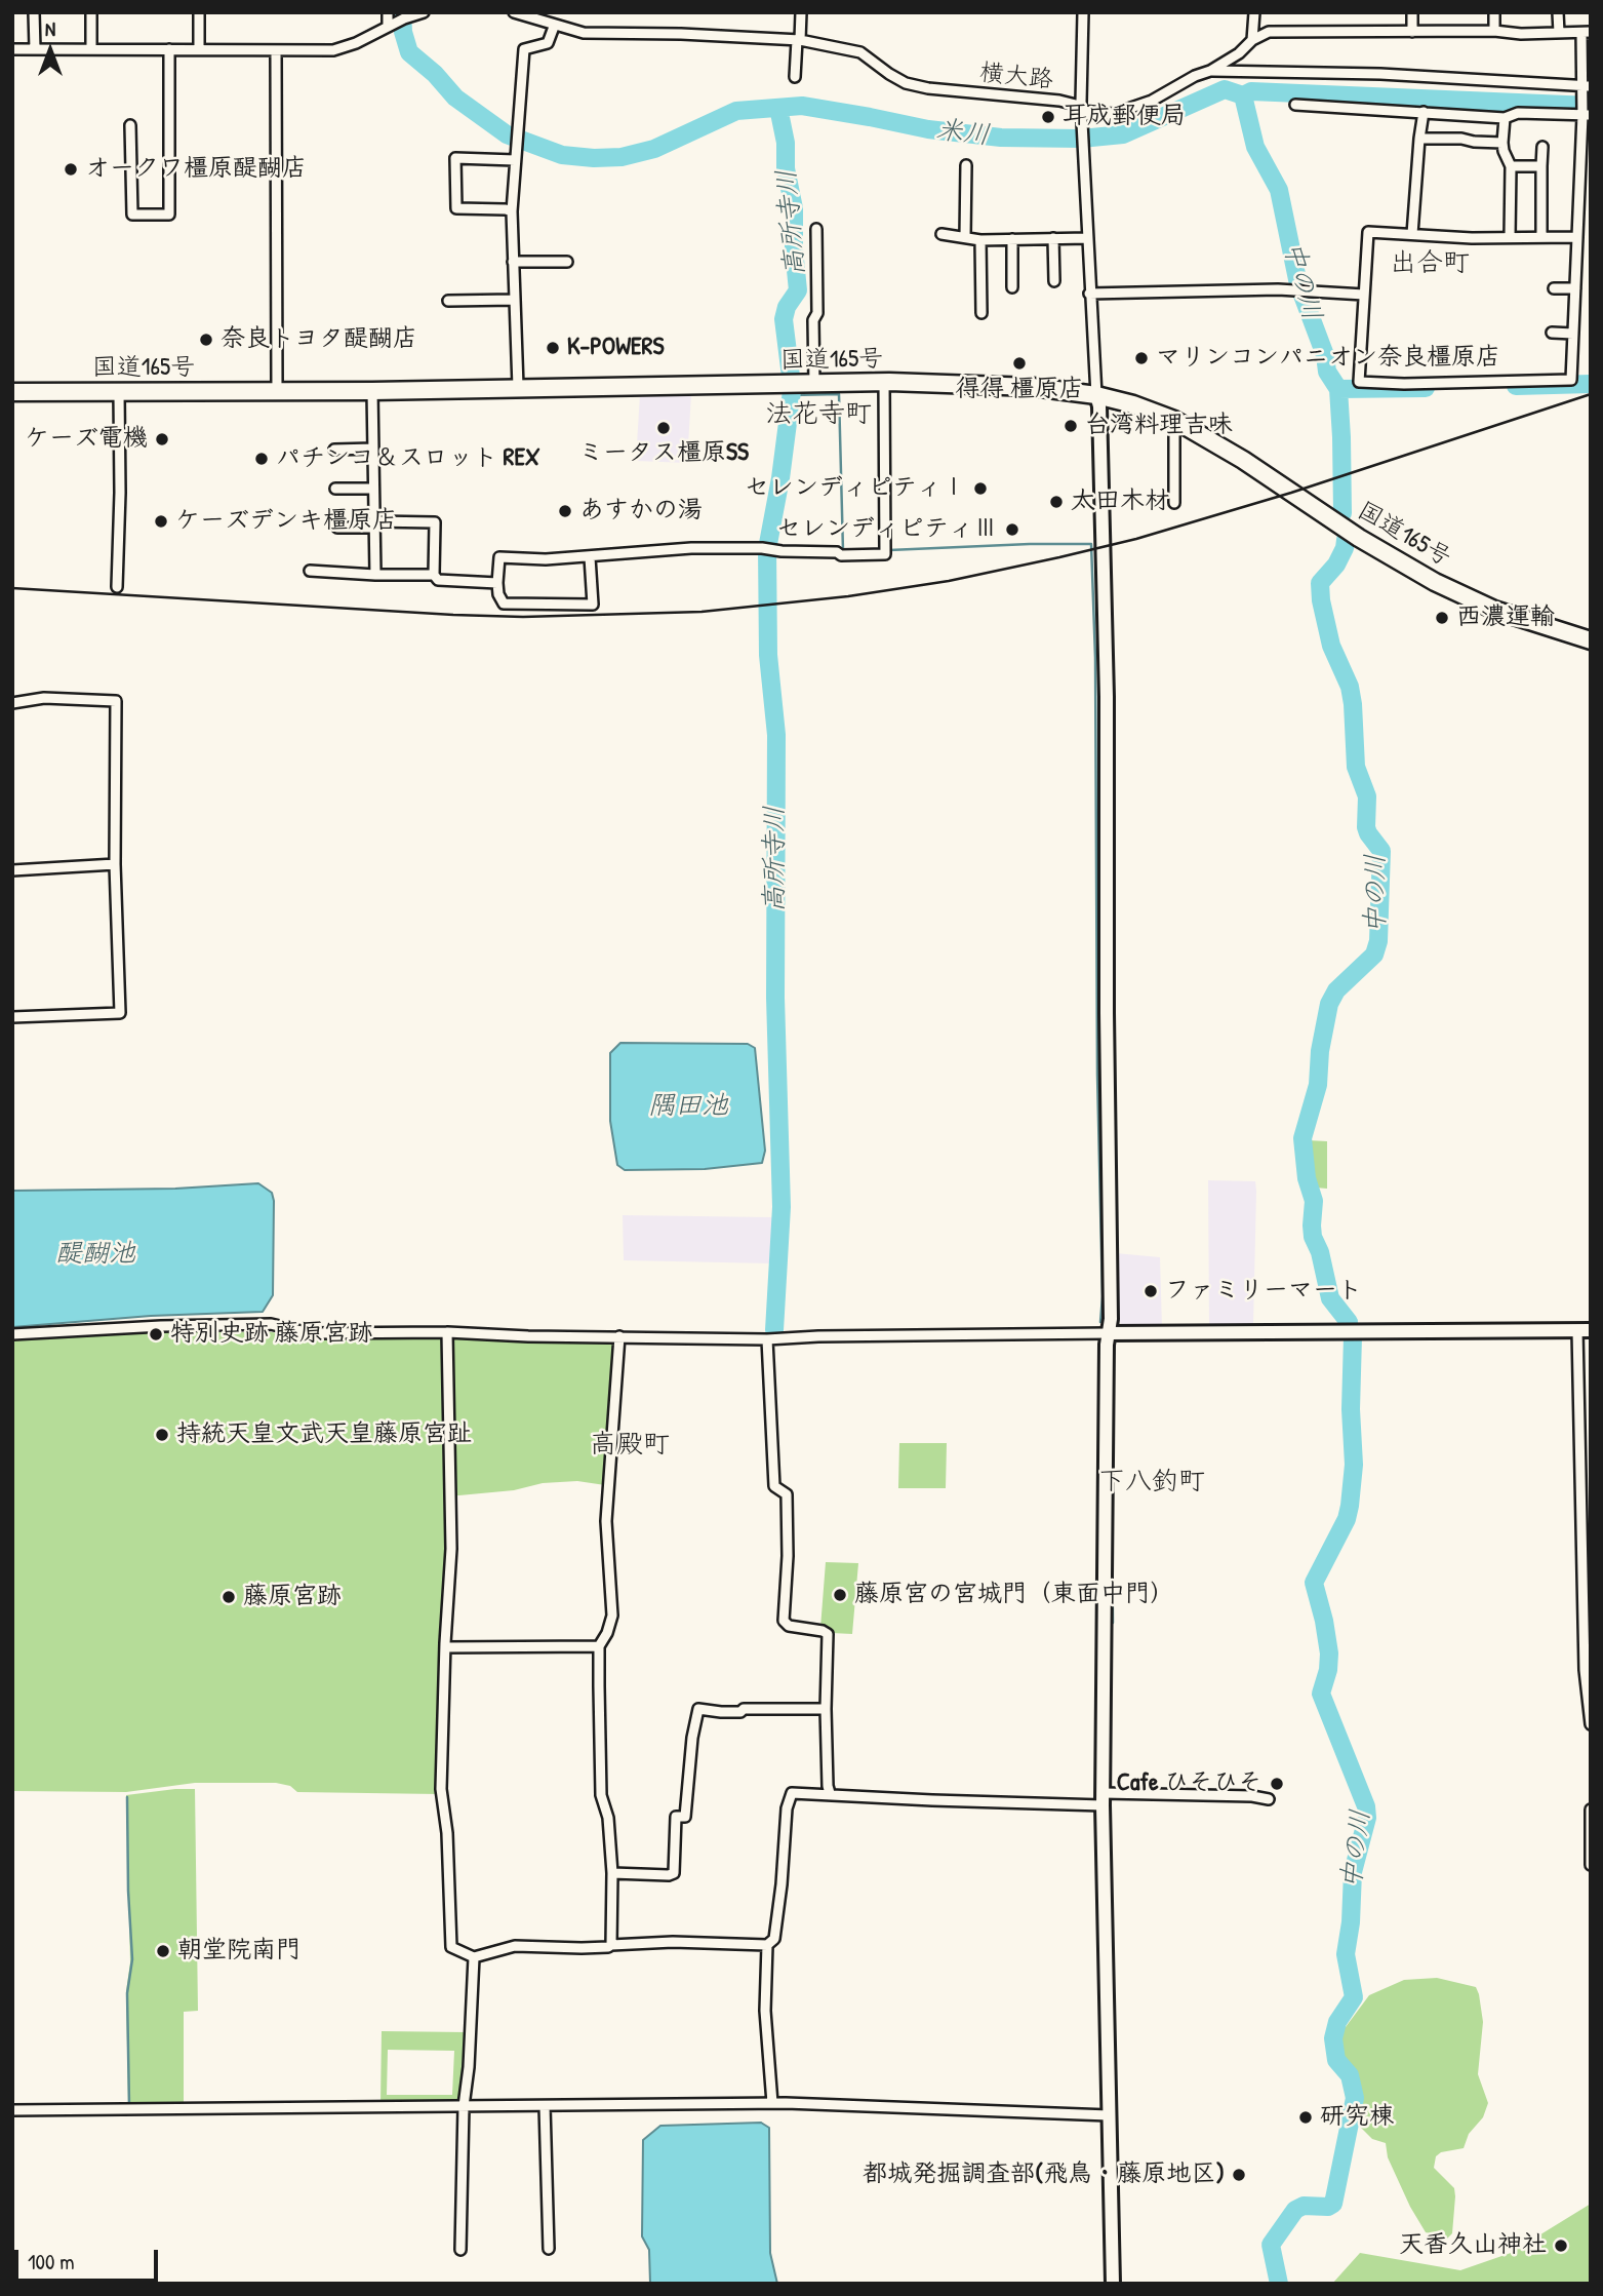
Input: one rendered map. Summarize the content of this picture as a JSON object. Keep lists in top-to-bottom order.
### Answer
{
  "streets": {
    "highway": ["国道165号"],
    "street": ["横大路"]
  },
  "districts": [
    "出合町",
    "法花寺町",
    "高殿町",
    "下八釣町"
  ],
  "water": [
    "米川",
    "高所寺川",
    "中の川",
    "隅田池",
    "醍醐池"
  ],
  "places": [
    "耳成郵便局",
    "オークワ橿原醍醐店",
    "奈良トヨタ醍醐店",
    "K-POWERS",
    "マリンコンパニオン奈良橿原店",
    "得得 橿原店",
    "台湾料理吉味",
    "ミータス橿原SS",
    "ケーズ電機",
    "パチンコ＆スロット REX",
    "セレンディピティⅠ",
    "太田木材",
    "あすかの湯",
    "ケーズデンキ橿原店",
    "セレンディピティⅢ",
    "西濃運輸",
    "ファミリーマート",
    "特別史跡 藤原宮跡",
    "持統天皇文武天皇藤原宮趾",
    "藤原宮の宮城門（東面中門）",
    "藤原宮跡",
    "Cafe ひそひそ",
    "朝堂院南門",
    "研究棟",
    "都城発掘調査部(飛鳥・藤原地区)",
    "天香久山神社"
  ],
  "scale_bar": "100 m",
  "north": "top"
}
